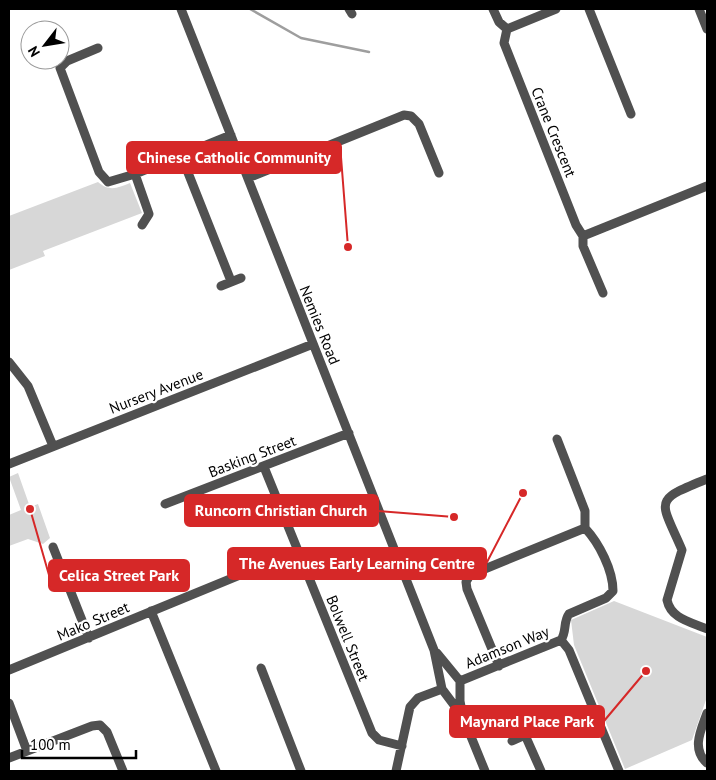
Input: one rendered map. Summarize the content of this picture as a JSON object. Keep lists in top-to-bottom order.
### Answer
{
  "streets": {
    "street": [
      "Crane Crescent",
      "Nemies Road",
      "Nursery Avenue",
      "Basking Street",
      "Mako Street",
      "Bolwell Street",
      "Adamson Way"
    ]
  },
  "crossings": [
    ["Nemies Road", "Nursery Avenue"],
    ["Nemies Road", "Basking Street"],
    ["Nemies Road", "Adamson Way"],
    ["Basking Street", "Bolwell Street"],
    ["Mako Street", "Bolwell Street"]
  ],
  "places": [
    "Chinese Catholic Community",
    "The Avenues Early Learning Centre",
    "Celica Street Park",
    "Runcorn Christian Church",
    "Maynard Place Park"
  ],
  "scale_bar": "100 m",
  "north": "bottom left"
}
